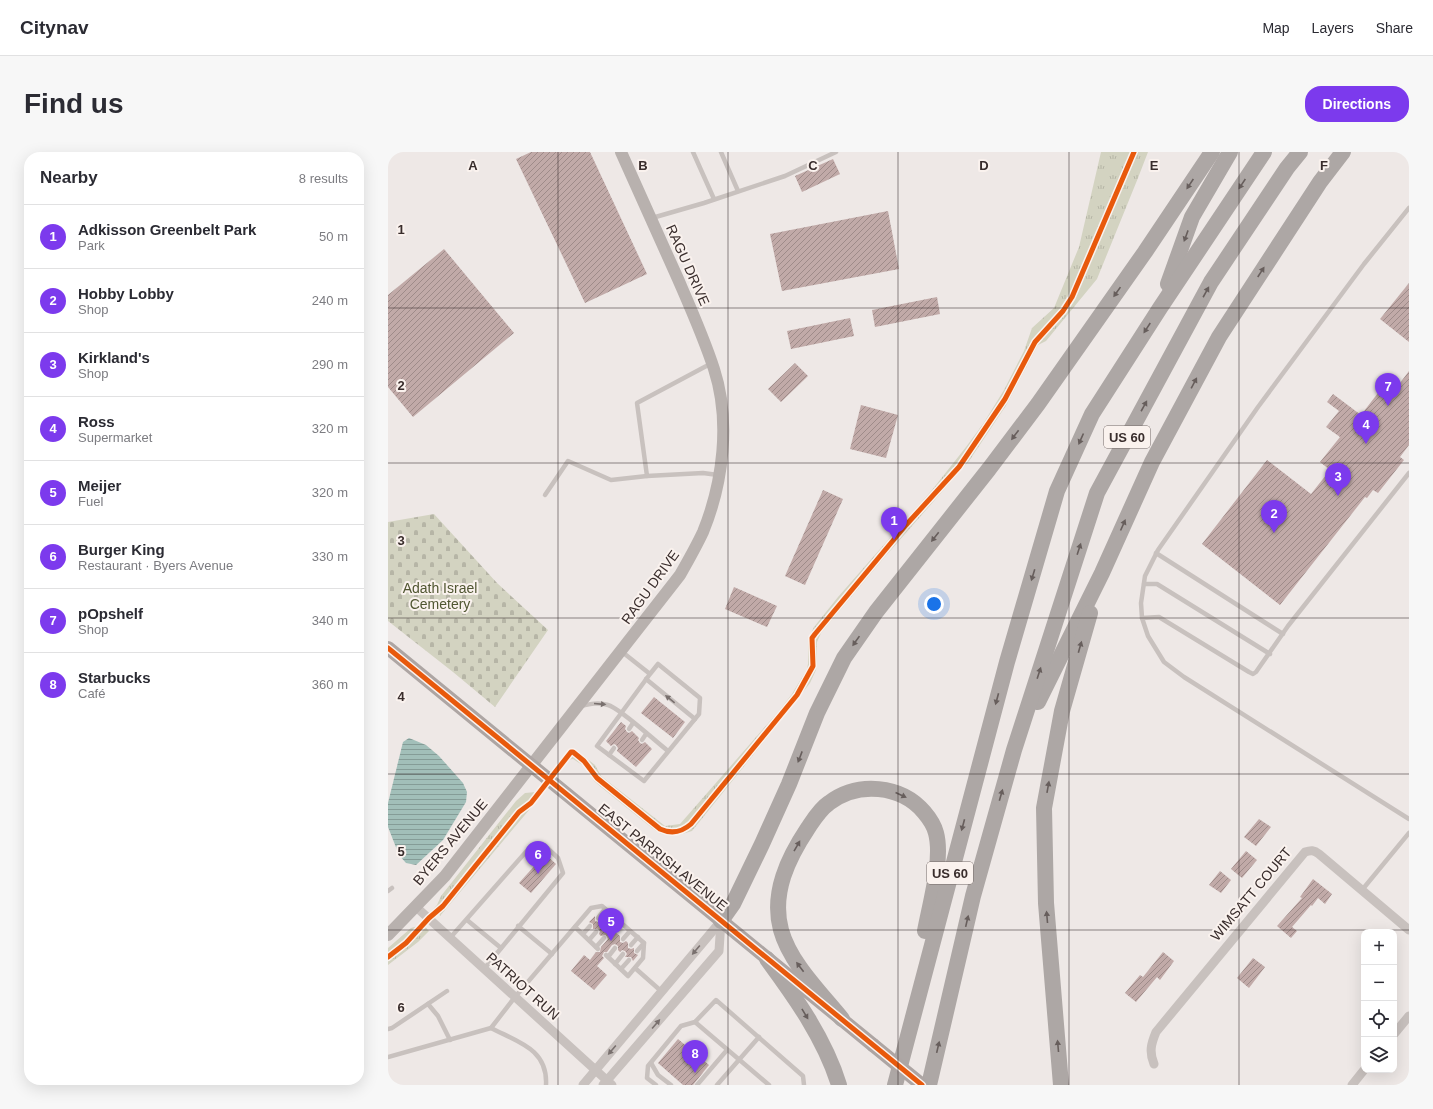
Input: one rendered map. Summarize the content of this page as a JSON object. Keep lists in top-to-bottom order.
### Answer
{
  "streets": {
    "highway": ["US 60"],
    "main road": ["EAST PARRISH AVENUE"],
    "street": [
      "RAGU DRIVE",
      "BYERS AVENUE",
      "WIMSATT COURT",
      "PATRIOT RUN"
    ]
  },
  "crossings": [
    ["RAGU DRIVE", "BYERS AVENUE"],
    ["RAGU DRIVE", "EAST PARRISH AVENUE"],
    ["BYERS AVENUE", "EAST PARRISH AVENUE"],
    ["BYERS AVENUE", "PATRIOT RUN"]
  ],
  "parks": ["Adath Israel Cemetery"],
  "page": {
    "header": "Citynav",
    "nav": ["Map", "Layers", "Share"],
    "buttons": "Directions",
    "title": "Find us",
    "heading": ["Nearby", "8 results"],
    "list": [
      {
        "mark": "1",
        "name": "Adkisson Greenbelt Park",
        "note": "Park",
        "value": "50 m"
      },
      {
        "mark": "2",
        "name": "Hobby Lobby",
        "note": "Shop",
        "value": "240 m"
      },
      {
        "mark": "3",
        "name": "Kirkland's",
        "note": "Shop",
        "value": "290 m"
      },
      {
        "mark": "4",
        "name": "Ross",
        "note": "Supermarket",
        "value": "320 m"
      },
      {
        "mark": "5",
        "name": "Meijer",
        "note": "Fuel",
        "value": "320 m"
      },
      {
        "mark": "6",
        "name": "Burger King",
        "note": "Restaurant · Byers Avenue",
        "value": "330 m"
      },
      {
        "mark": "7",
        "name": "pOpshelf",
        "note": "Shop",
        "value": "340 m"
      },
      {
        "mark": "8",
        "name": "Starbucks",
        "note": "Café",
        "value": "360 m"
      }
    ],
    "pins": [
      "7",
      "4",
      "3",
      "2",
      "1",
      "6",
      "5",
      "8"
    ],
    "map_buttons": ["+", "−"]
  },
  "grid": {
    "columns": [
      "A",
      "B",
      "C",
      "D",
      "E",
      "F"
    ],
    "rows": [
      "1",
      "2",
      "3",
      "4",
      "5",
      "6"
    ]
  }
}
